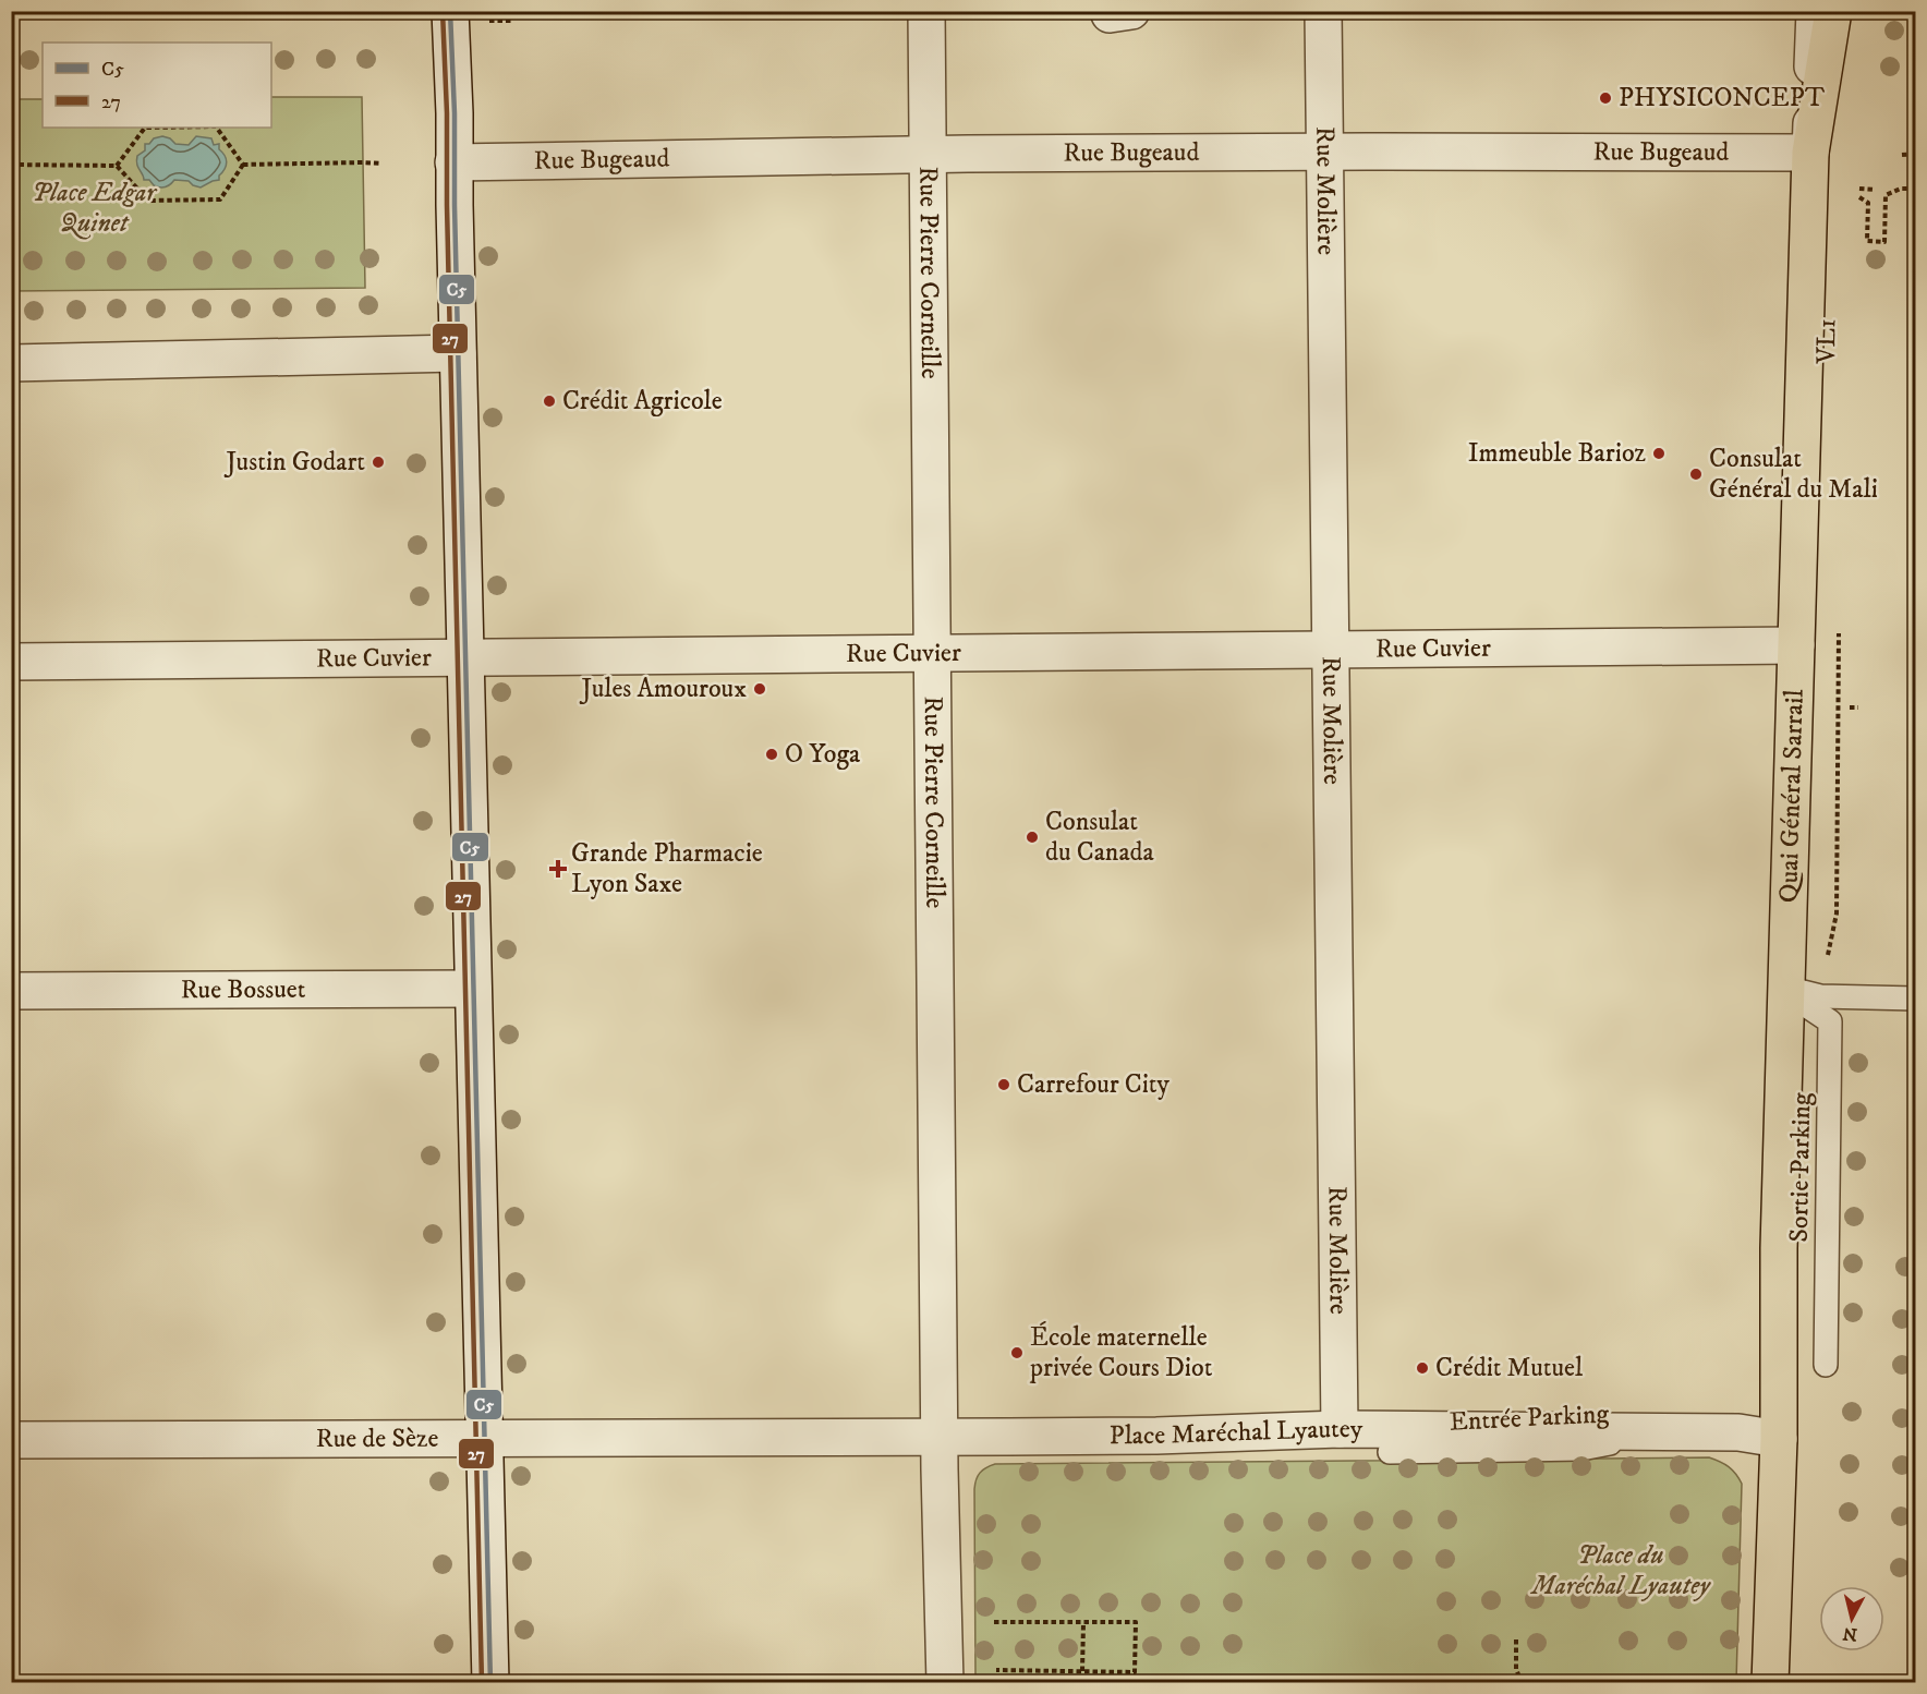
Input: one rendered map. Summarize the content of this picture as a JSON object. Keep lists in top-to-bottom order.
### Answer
{
  "streets": {
    "main road": ["Quai Général Sarrail"],
    "street": [
      "Rue Bugeaud",
      "Rue Molière",
      "Rue Pierre Corneille",
      "Rue Cuvier",
      "Rue Bossuet",
      "Place Maréchal Lyautey",
      "Rue de Sèze"
    ],
    "lane": ["Sortie Parking", "Entrée Parking"]
  },
  "crossings": [
    ["Rue Bugeaud", "Rue Molière"],
    ["Rue Bugeaud", "Rue Pierre Corneille"],
    ["Rue Bugeaud", "Quai Général Sarrail"],
    ["Rue Molière", "Rue Cuvier"],
    ["Rue Molière", "Place Maréchal Lyautey"],
    ["Rue Pierre Corneille", "Rue Cuvier"],
    ["Rue Pierre Corneille", "Place Maréchal Lyautey"],
    ["Rue Pierre Corneille", "Rue de Sèze"],
    ["Rue Cuvier", "Quai Général Sarrail"],
    ["Quai Général Sarrail", "Sortie Parking"],
    ["Quai Général Sarrail", "Place Maréchal Lyautey"],
    ["Entrée Parking", "Place Maréchal Lyautey"],
    ["Place Maréchal Lyautey", "Rue de Sèze"]
  ],
  "parks": ["Place Edgar Quinet", "Place du Maréchal Lyautey"],
  "places": {
    "other": [
      "PHYSICONCEPT",
      "Crédit Agricole",
      "Immeuble Barioz",
      "Justin Godart",
      "Consulat Général du Mali",
      "Jules Amouroux",
      "O Yoga",
      "Consulat du Canada",
      "Carrefour City",
      "École maternelle privée Cours Diot",
      "Crédit Mutuel"
    ],
    "health": ["Grande Pharmacie Lyon Saxe"]
  },
  "lines": ["transit line C5", "transit line 27"],
  "legend": ["C5", "27"],
  "north": "bottom"
}
